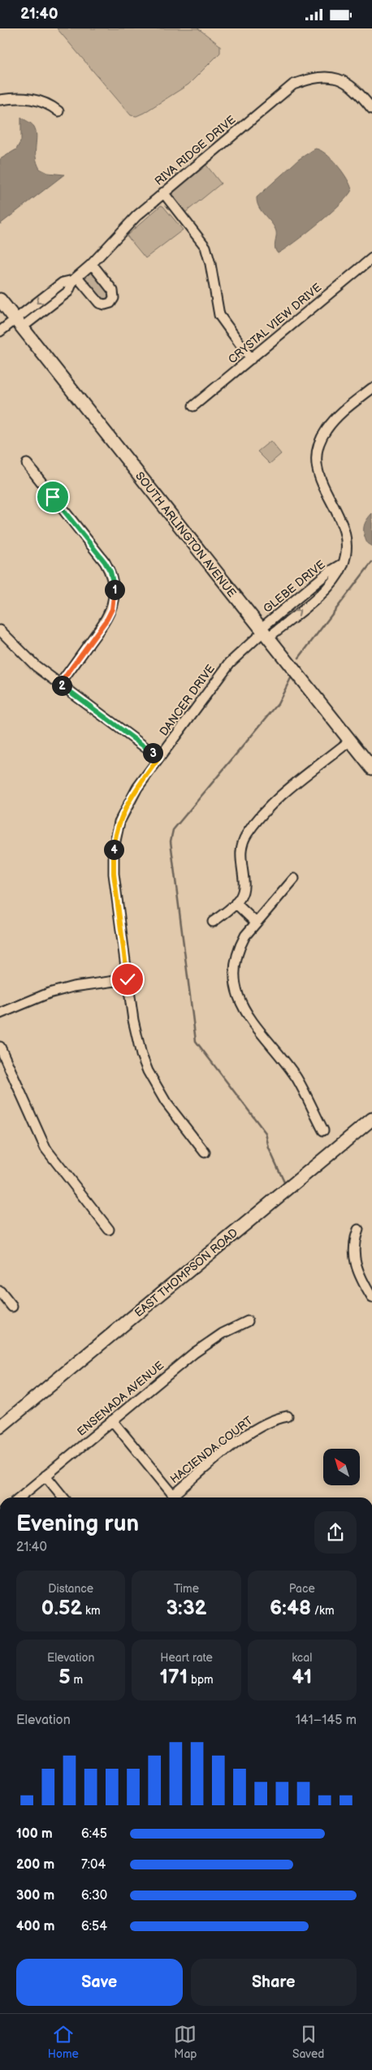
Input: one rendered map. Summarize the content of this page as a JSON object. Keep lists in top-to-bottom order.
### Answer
{
  "streets": {
    "main road": ["SOUTH ARLINGTON AVENUE", "EAST THOMPSON ROAD"],
    "street": [
      "RIVA RIDGE DRIVE",
      "CRYSTAL VIEW DRIVE",
      "GLEBE DRIVE",
      "DANCER DRIVE",
      "ENSENADA AVENUE",
      "HACIENDA COURT"
    ]
  },
  "crossings": [
    ["RIVA RIDGE DRIVE", "SOUTH ARLINGTON AVENUE"],
    ["SOUTH ARLINGTON AVENUE", "GLEBE DRIVE"],
    ["SOUTH ARLINGTON AVENUE", "DANCER DRIVE"],
    ["GLEBE DRIVE", "DANCER DRIVE"]
  ],
  "north": "top left",
  "page": {
    "status": "21:40",
    "pins": [
      "1",
      "2",
      "3",
      "4"
    ],
    "heading": ["Evening run", "21:40"],
    "stats": [
      ["Distance", "0.52 km"],
      ["Time", "3:32"],
      ["Pace", "6:48 /km"],
      ["Elevation", "5 m"],
      ["Heart rate", "171 bpm"],
      ["kcal", "41"]
    ],
    "chart": ["Elevation", "141–145 m"],
    "list": [
      {
        "name": "100 m",
        "note": "6:45"
      },
      {
        "name": "200 m",
        "note": "7:04"
      },
      {
        "name": "300 m",
        "note": "6:30"
      },
      {
        "name": "400 m",
        "note": "6:54"
      }
    ],
    "buttons": ["Save", "Share"],
    "tabs": ["Home", "Map", "Saved"]
  }
}
